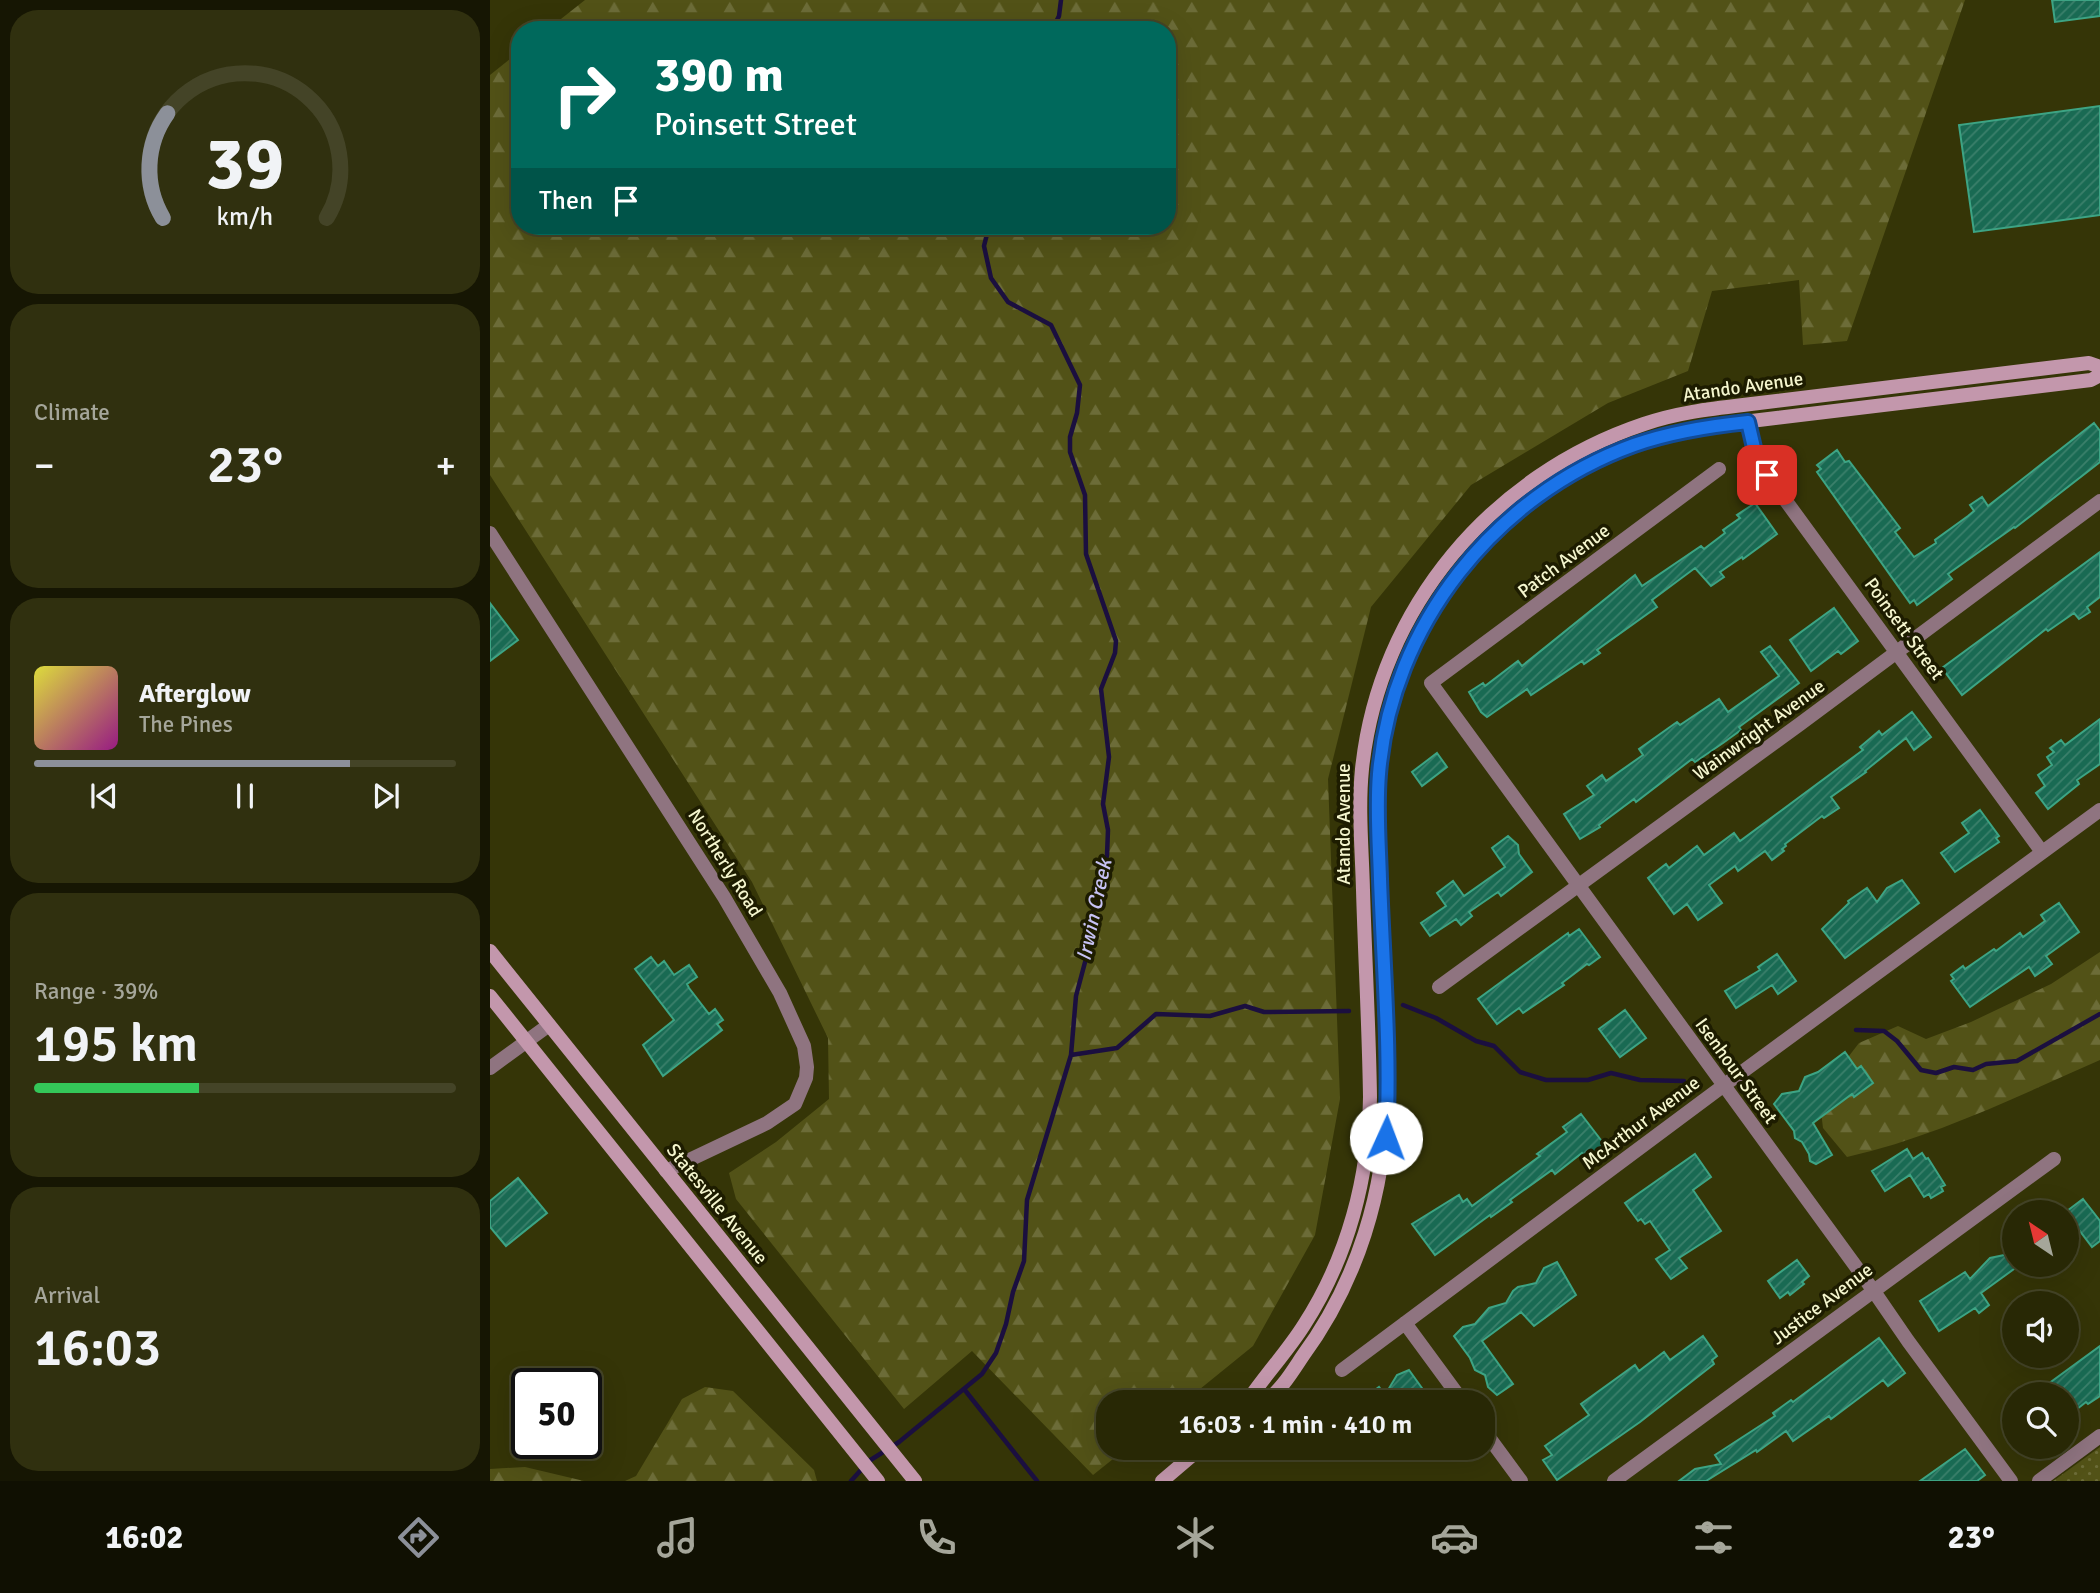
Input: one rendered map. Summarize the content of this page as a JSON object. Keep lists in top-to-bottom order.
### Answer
{
  "streets": {
    "main road": ["Atando Avenue", "Statesville Avenue"],
    "street": [
      "Patch Avenue",
      "Poinsett Street",
      "Wainwright Avenue",
      "Northerly Road",
      "Isenhour Street",
      "McArthur Avenue",
      "Justice Avenue"
    ]
  },
  "crossings": [
    ["Atando Avenue", "Poinsett Street"],
    ["Patch Avenue", "Isenhour Street"],
    ["Poinsett Street", "Wainwright Avenue"],
    ["Poinsett Street", "McArthur Avenue"],
    ["Wainwright Avenue", "Isenhour Street"],
    ["Northerly Road", "Statesville Avenue"],
    ["Isenhour Street", "McArthur Avenue"],
    ["Isenhour Street", "Justice Avenue"]
  ],
  "water": ["Irwin Creek"],
  "north": "top left",
  "page": {
    "turn": ["390 m", "Poinsett Street"],
    "then": "Then",
    "tile": [
      "Climate",
      ["Range · 39%", "195 km"],
      ["Arrival", "16:03"]
    ],
    "heat": ["−", "23°", "+"],
    "song": ["Afterglow", "The Pines"],
    "limit": "50",
    "trip": "16:03 · 1 min · 410 m",
    "tabs": ["16:02", "23°"],
    "gauge": ["39", "km/h"]
  }
}
